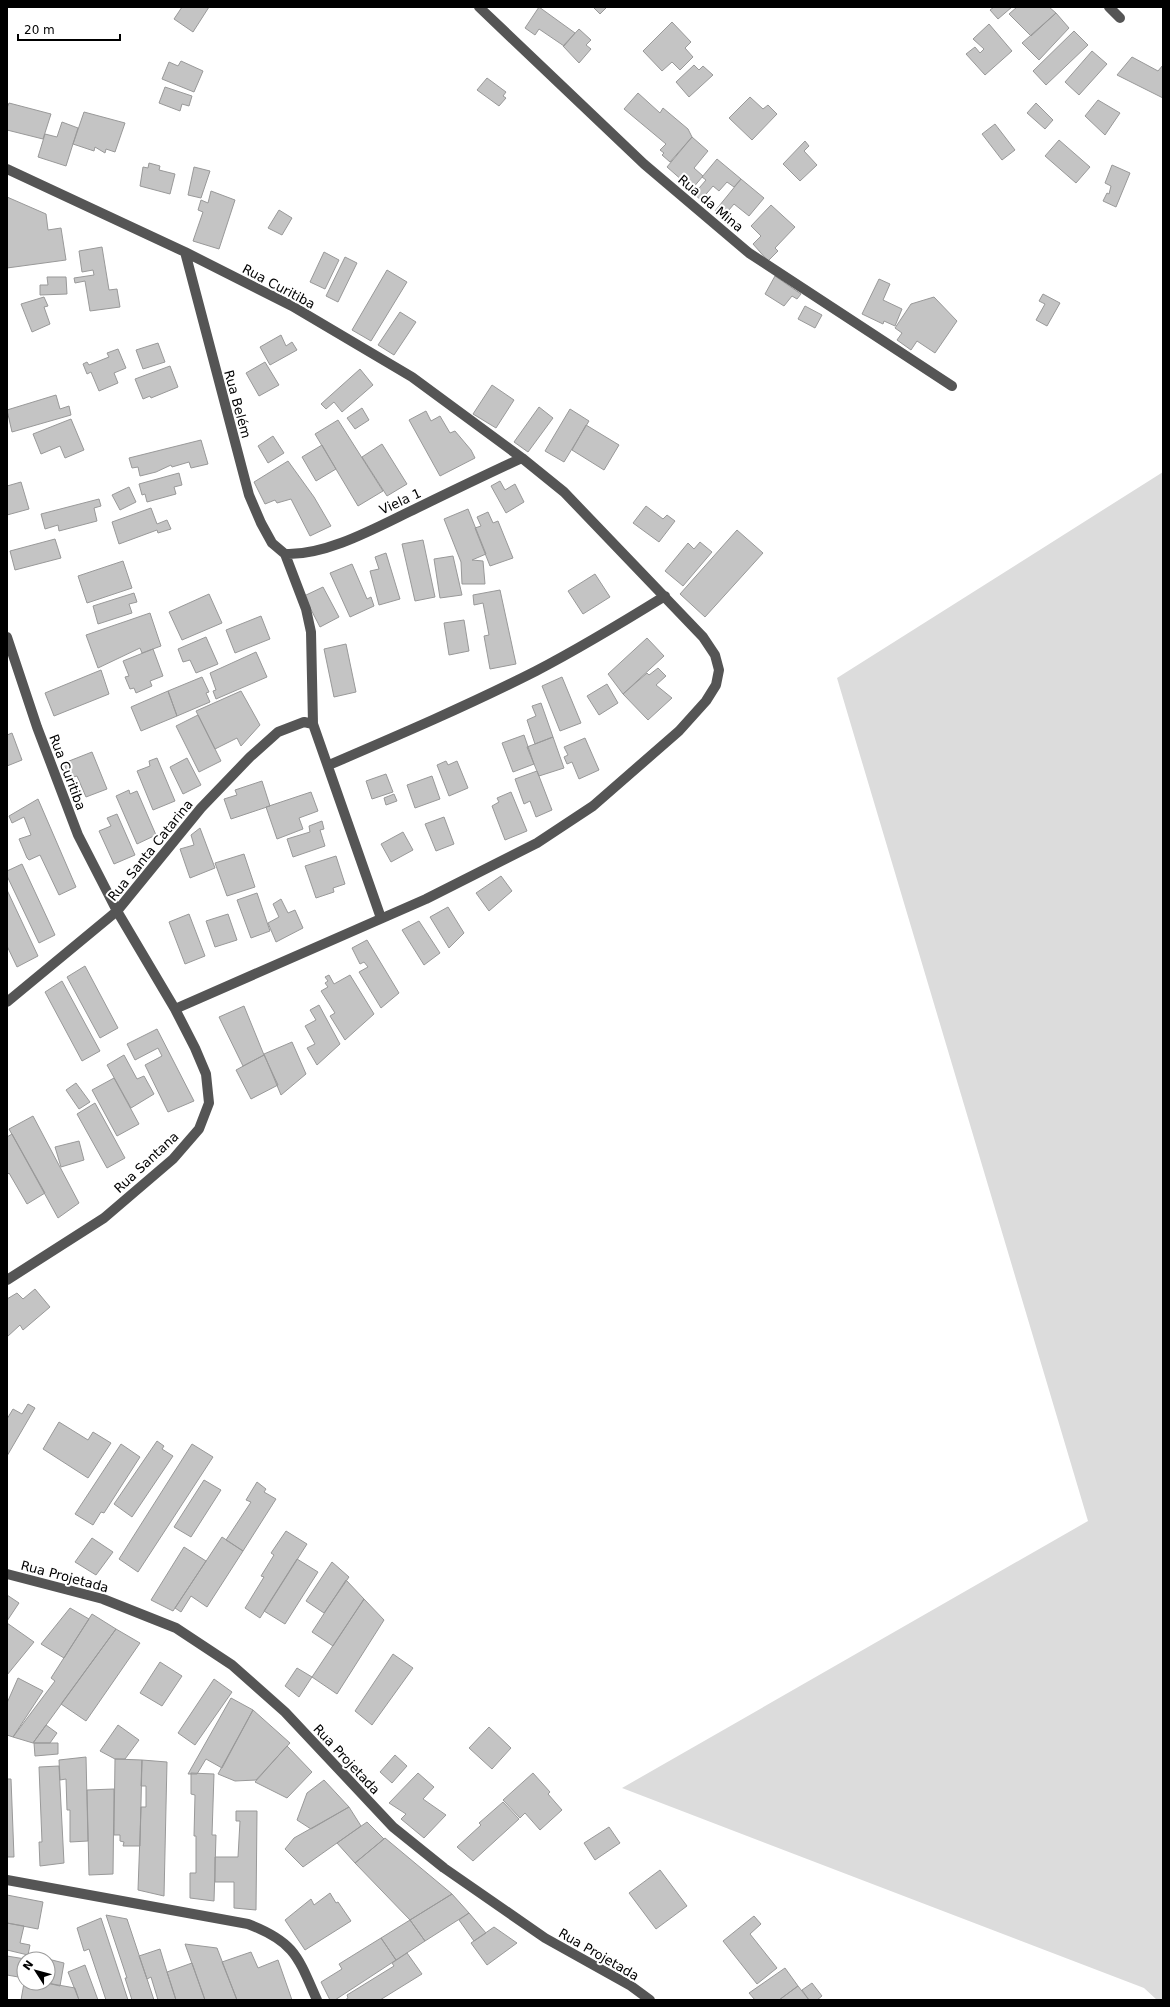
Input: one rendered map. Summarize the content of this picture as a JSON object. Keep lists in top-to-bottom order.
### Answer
{
  "streets": {
    "street": [
      "Rua da Mina",
      "Rua Curitiba",
      "Rua Belém",
      "Viela 1",
      "Rua Santa Catarina",
      "Rua Santana",
      "Rua Projetada"
    ]
  },
  "crossings": [
    ["Rua Curitiba", "Rua Belém"],
    ["Rua Curitiba", "Viela 1"],
    ["Rua Curitiba", "Rua Santa Catarina"],
    ["Rua Curitiba", "Rua Santana"],
    ["Rua Belém", "Viela 1"],
    ["Rua Santa Catarina", "Rua Santana"]
  ],
  "scale_bar": "20 m",
  "north": "top left"
}
